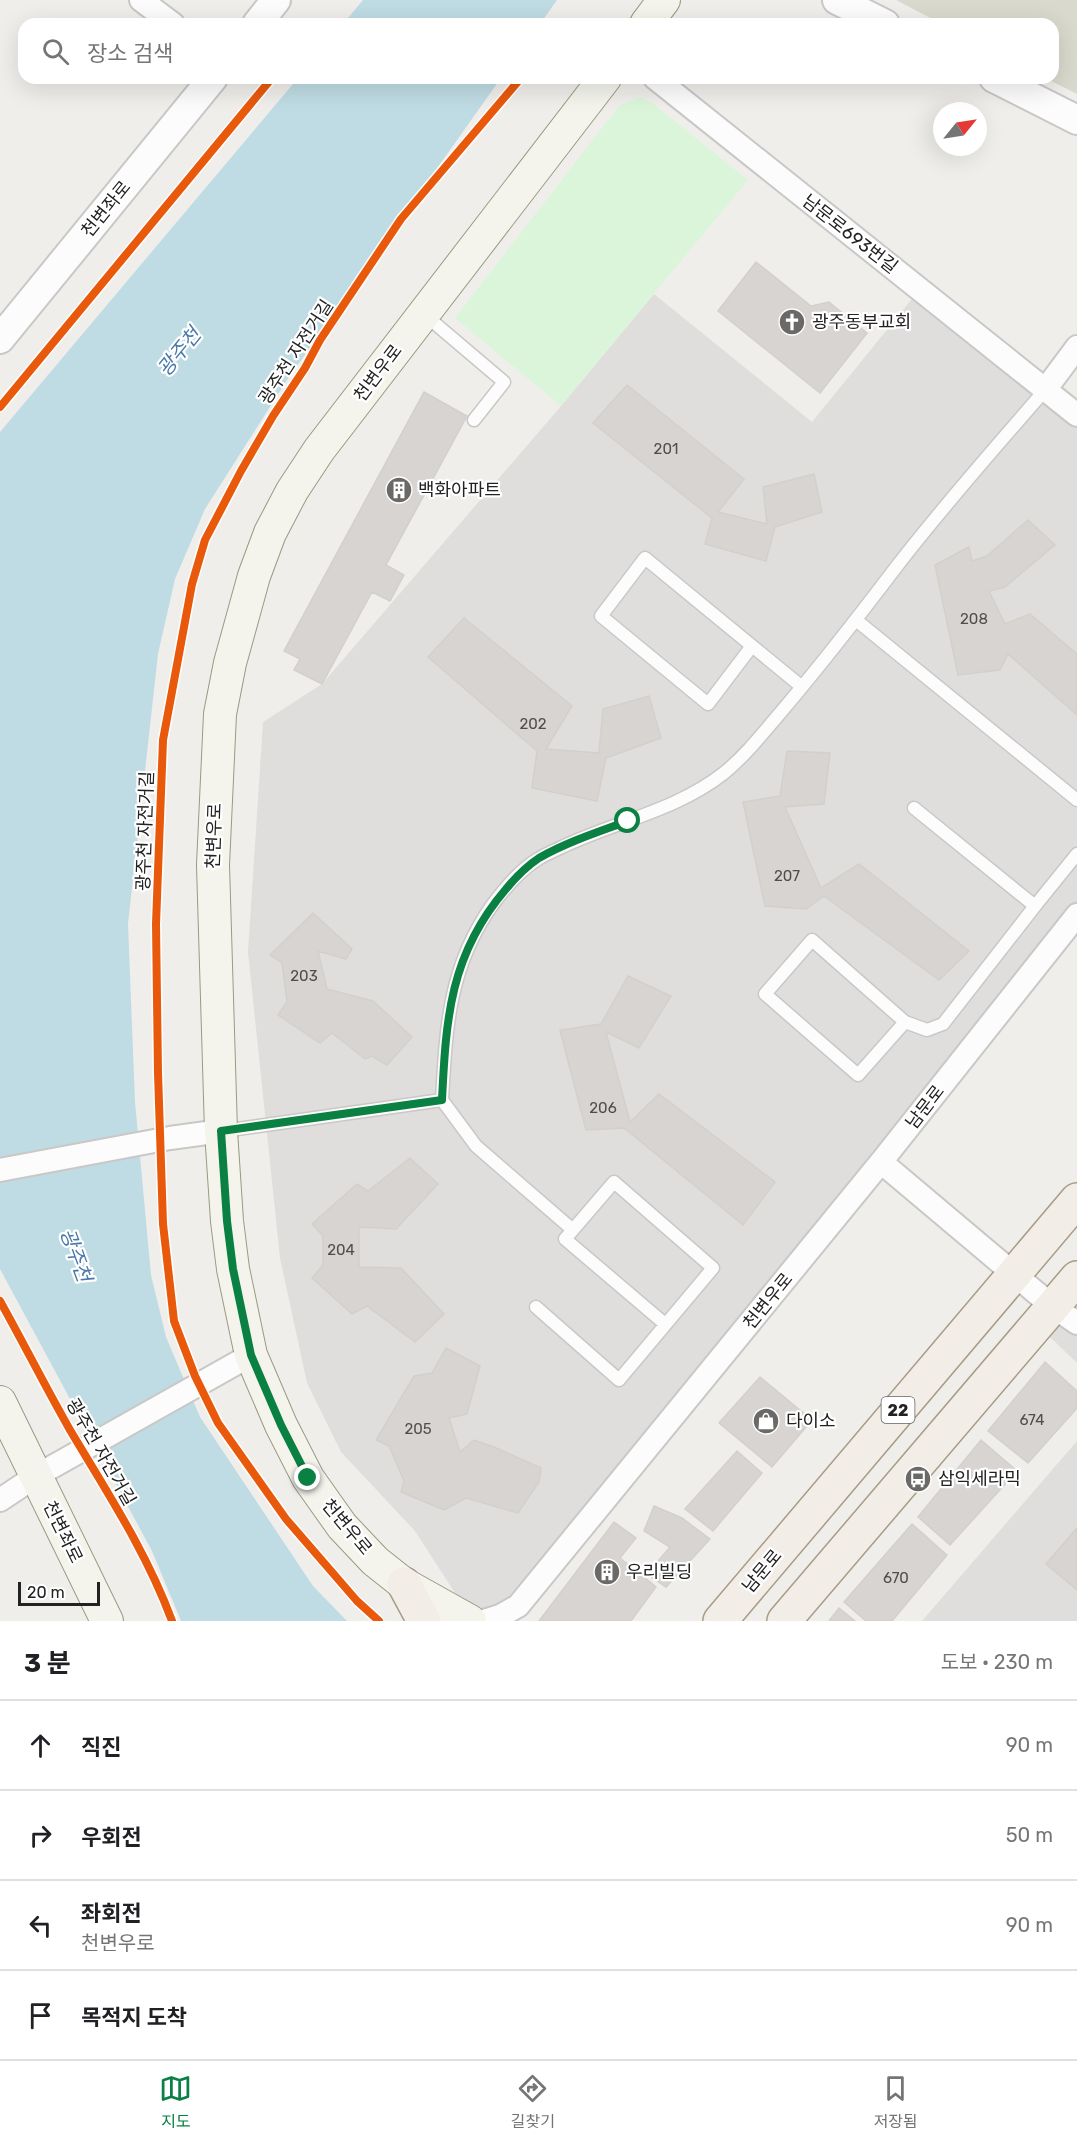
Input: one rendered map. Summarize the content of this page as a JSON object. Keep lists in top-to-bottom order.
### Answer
{
  "streets": {
    "main road": [
      "천변좌로",
      "천변우로",
      "남문로",
      "22"
    ],
    "street": ["남문로693번길"],
    "cycle path": ["광주천 자전거길"]
  },
  "crossings": [
    ["천변우로", "남문로"]
  ],
  "water": ["광주천"],
  "places": {
    "church": ["광주동부교회"],
    "building": ["백화아파트", "우리빌딩"],
    "shop": ["다이소"],
    "bus stop": ["삼익세라믹"]
  },
  "house_numbers": [
    "201",
    "208",
    "202",
    "207",
    "203",
    "206",
    "204",
    "674",
    "205",
    "670"
  ],
  "scale_bar": "20 m",
  "north": "top right",
  "page": {
    "search": "장소 검색",
    "scale": "20 m",
    "heading": ["3 분", "도보 · 230 m"],
    "list": [
      ["직진", "90 m"],
      ["우회전", "50 m"],
      ["좌회전", "천변우로", "90 m"],
      "목적지 도착"
    ],
    "nav": ["지도", "길찾기", "저장됨"]
  }
}
